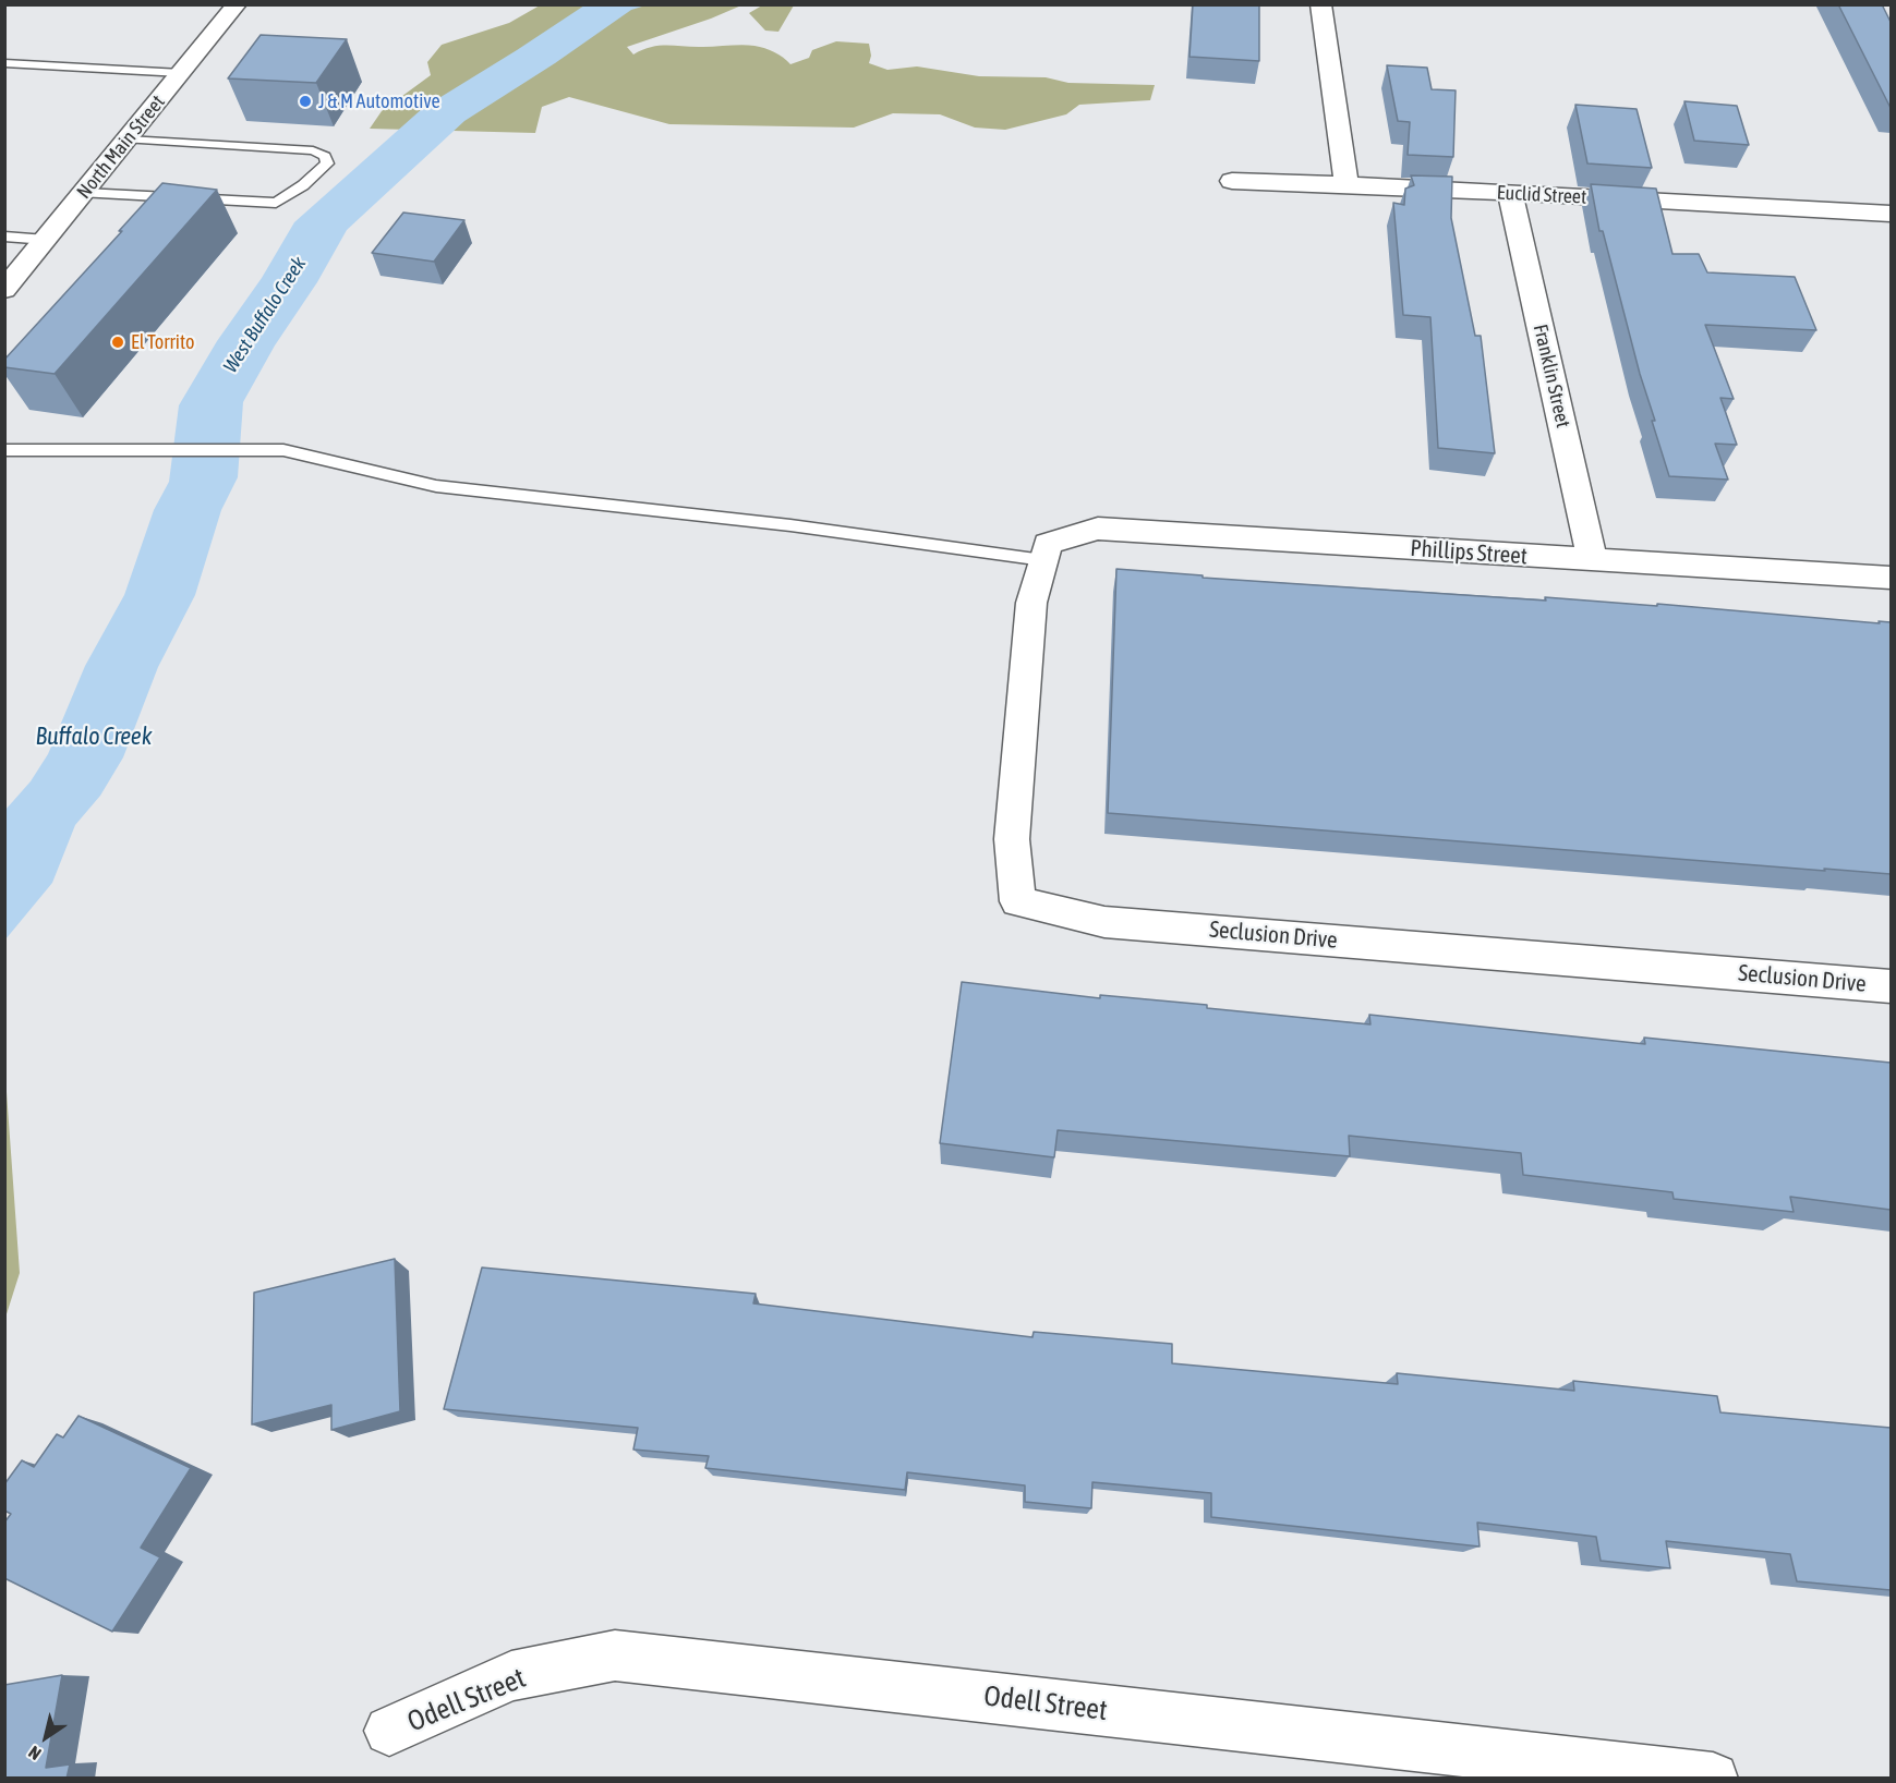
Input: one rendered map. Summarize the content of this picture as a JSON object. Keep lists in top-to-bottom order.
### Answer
{
  "streets": {
    "street": [
      "North Main Street",
      "Euclid Street",
      "Franklin Street",
      "Phillips Street",
      "Seclusion Drive",
      "Odell Street"
    ]
  },
  "crossings": [
    ["Euclid Street", "Franklin Street"],
    ["Franklin Street", "Phillips Street"],
    ["Phillips Street", "Seclusion Drive"]
  ],
  "water": ["West Buffalo Creek", "Buffalo Creek"],
  "places": ["J & M Automotive", "El Torrito"],
  "north": "bottom left"
}
